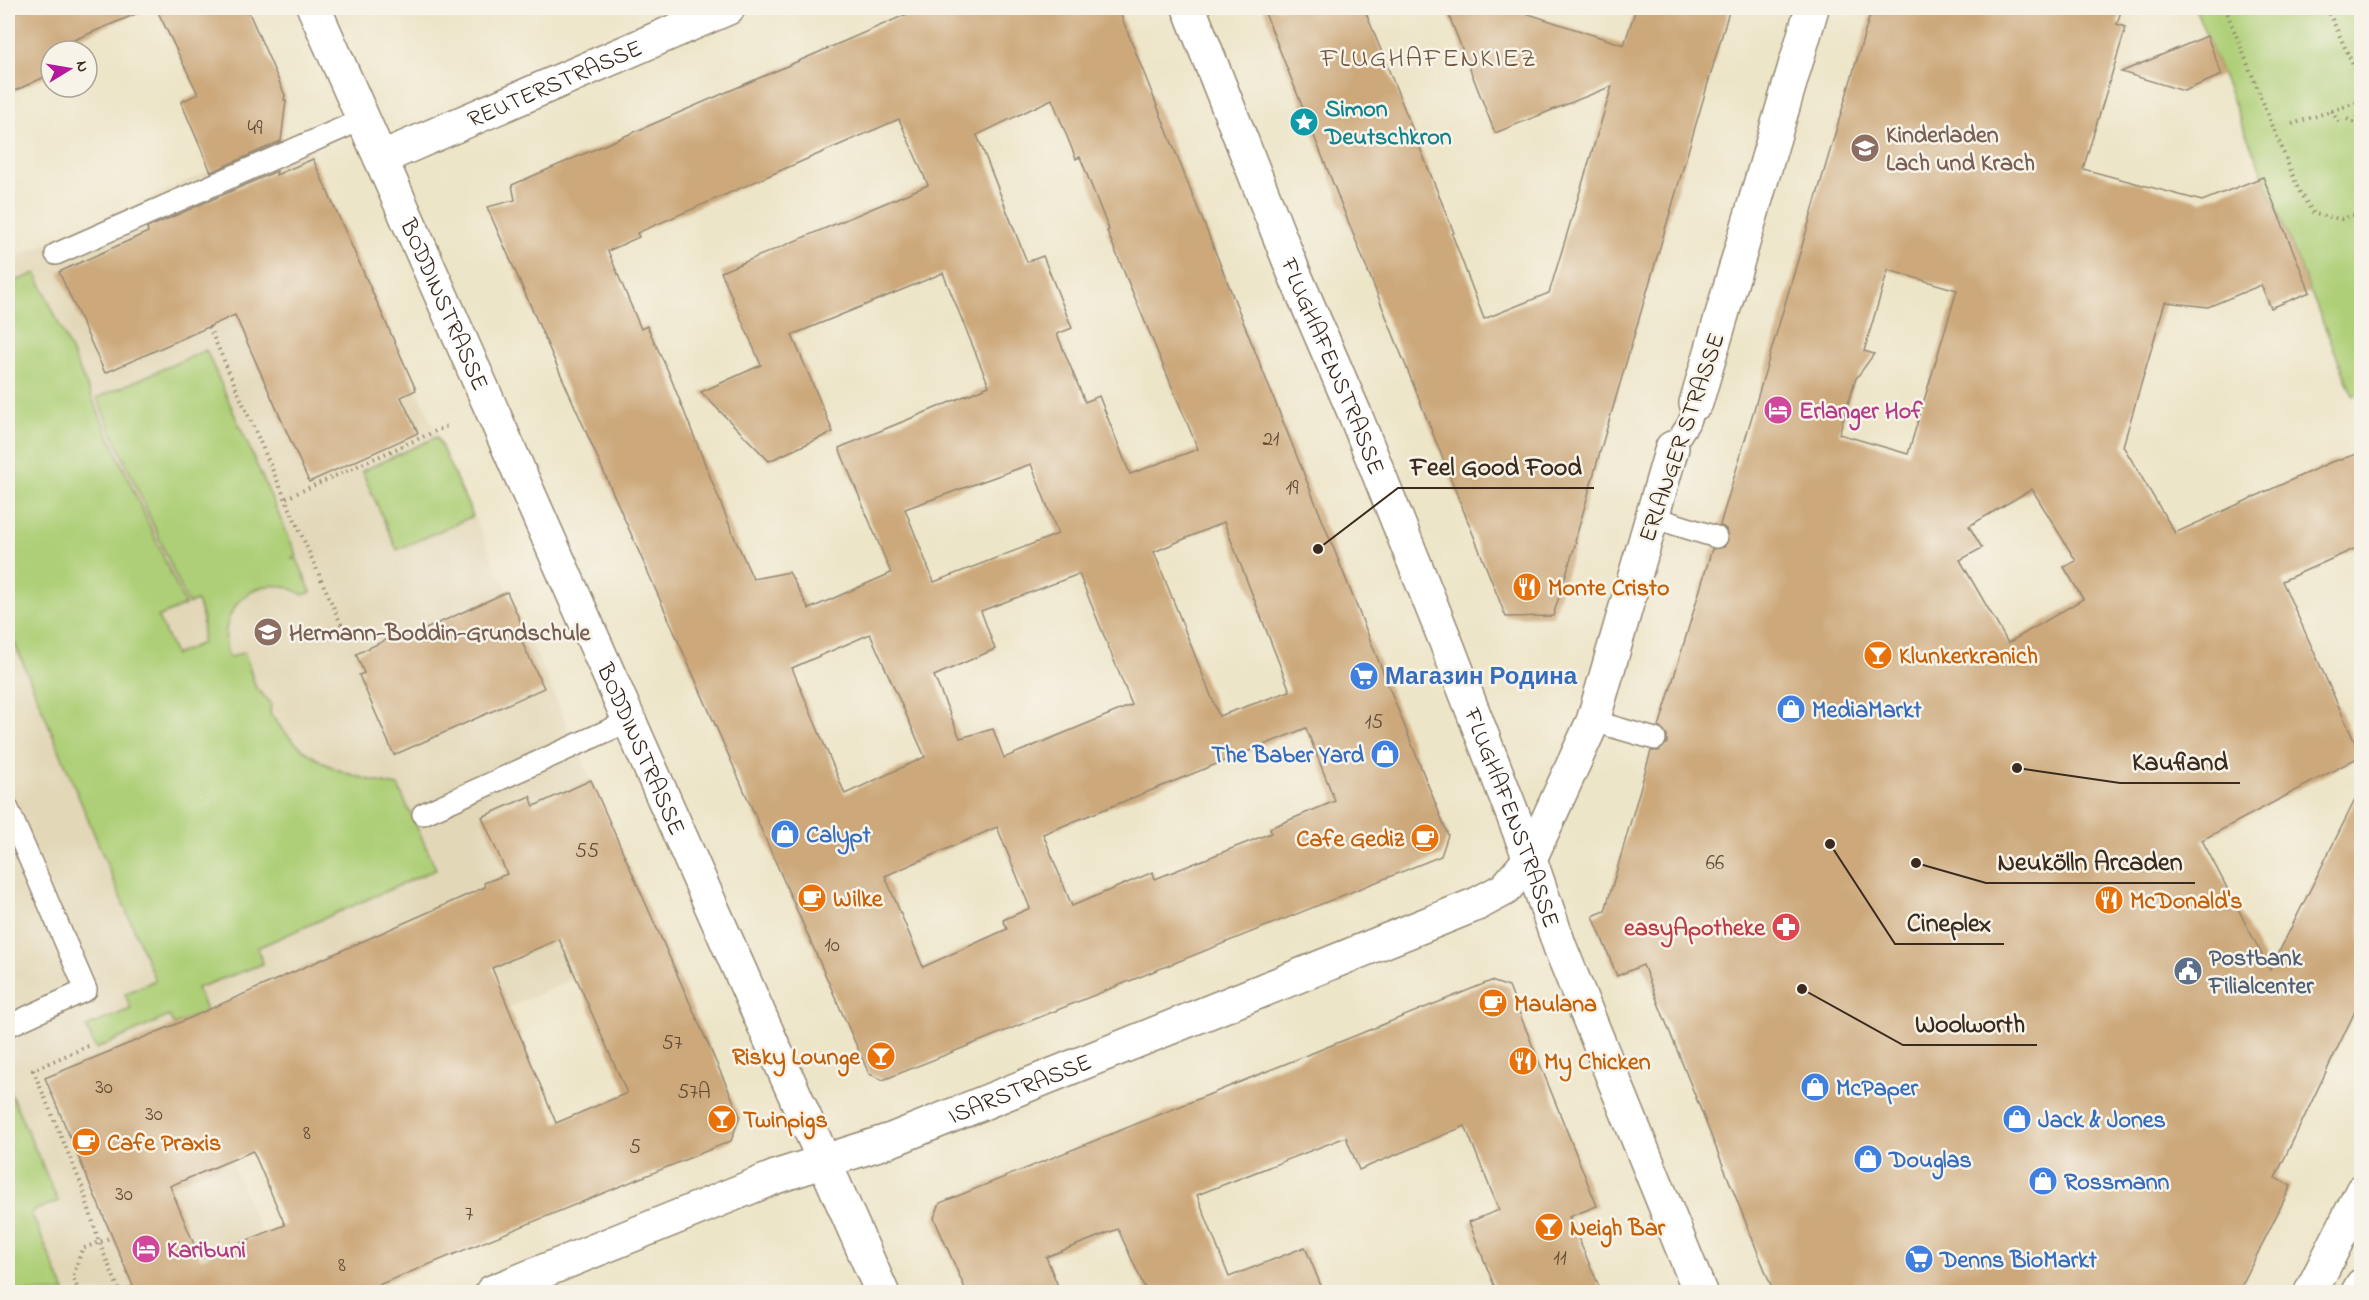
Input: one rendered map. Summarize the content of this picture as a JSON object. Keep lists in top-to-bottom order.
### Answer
{
  "streets": {
    "street": [
      "REUTERSTRASSE",
      "BODDINSTRASSE",
      "FLUGHAFENSTRASSE",
      "ERLANGER STRASSE",
      "ISARSTRASSE"
    ]
  },
  "crossings": [
    ["REUTERSTRASSE", "BODDINSTRASSE"],
    ["BODDINSTRASSE", "ISARSTRASSE"],
    ["FLUGHAFENSTRASSE", "ERLANGER STRASSE"],
    ["FLUGHAFENSTRASSE", "ISARSTRASSE"],
    ["ERLANGER STRASSE", "ISARSTRASSE"]
  ],
  "districts": ["FLUGHAFENKIEZ"],
  "places": {
    "place": ["Simon Deutschkron"],
    "school or university": ["Kinderladen Lach und Krach", "Hermann-Boddin-Grundschule"],
    "hotel": ["Erlanger Hof", "Karibuni"],
    "other": [
      "Feel Good Food",
      "Kaufland",
      "Cineplex",
      "Neukölln Arcaden",
      "Woolworth"
    ],
    "restaurant": ["Monte Cristo", "McDonald's", "My Chicken"],
    "bar": [
      "Klunkerkranich",
      "Risky Lounge",
      "Twinpigs",
      "Neigh Bar"
    ],
    "supermarket": ["Магазин Родина", "Denns BioMarkt"],
    "shop": [
      "MediaMarkt",
      "The Baber Yard",
      "Calypt",
      "McPaper",
      "Jack & Jones",
      "Douglas",
      "Rossmann"
    ],
    "cafe": [
      "Cafe Gediz",
      "Wilke",
      "Maulana",
      "Cafe Praxis"
    ],
    "pharmacy": ["easyApotheke"],
    "public building": ["Postbank Filialcenter"]
  },
  "house_numbers": [
    "49",
    "21",
    "19",
    "15",
    "55",
    "66",
    "10",
    "57",
    "30",
    "57A",
    "30",
    "8",
    "5",
    "30",
    "7",
    "11",
    "8"
  ],
  "north": "right"
}
